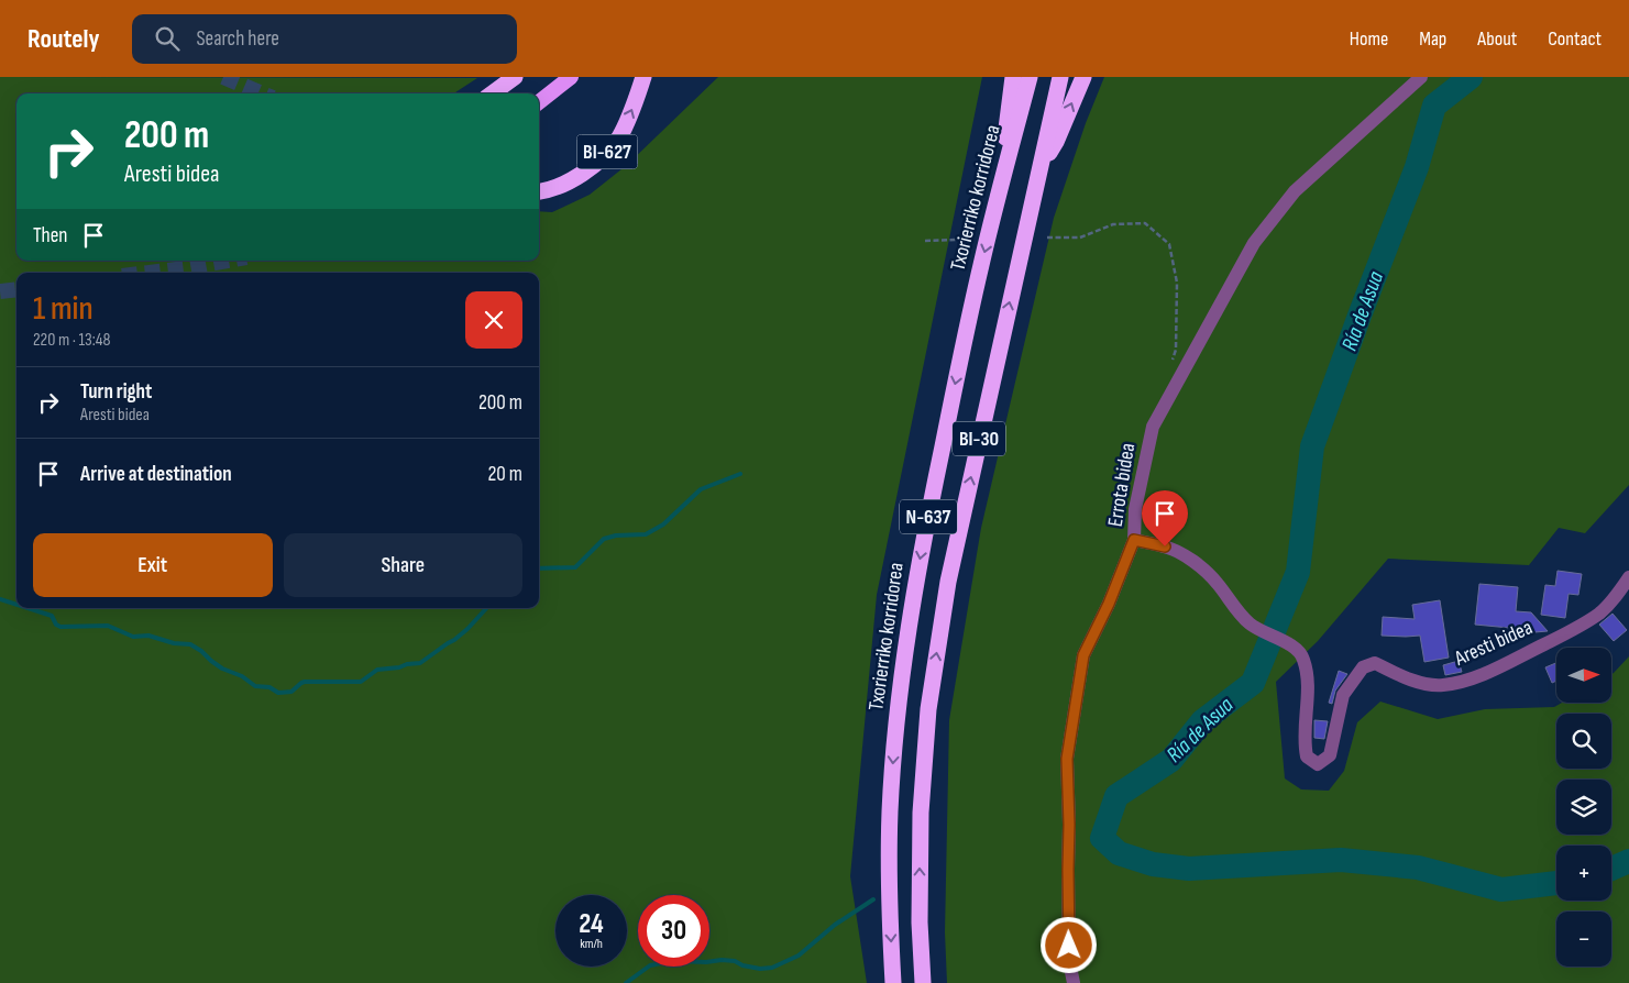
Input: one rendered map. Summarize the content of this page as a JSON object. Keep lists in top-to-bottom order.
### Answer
{
  "streets": {
    "highway": [
      "BI-627",
      "Txorierriko korridorea",
      "BI-30",
      "N-637"
    ],
    "street": ["Errota bidea", "Aresti bidea"]
  },
  "crossings": [
    ["Errota bidea", "Aresti bidea"]
  ],
  "water": ["Ría de Asua"],
  "north": "right",
  "page": {
    "header": "Routely",
    "search": "Search here",
    "nav": [
      "Home",
      "Map",
      "About",
      "Contact"
    ],
    "turn": ["200 m", "Aresti bidea"],
    "then": "Then",
    "heading": ["1 min", "220 m · 13:48"],
    "list": [
      {
        "name": "Turn right",
        "note": "Aresti bidea",
        "value": "200 m"
      },
      {
        "name": "Arrive at destination",
        "value": "20 m"
      }
    ],
    "buttons": ["Exit", "Share"],
    "map_buttons": ["+", "−"],
    "speed": "24 km/h",
    "limit": "30"
  }
}
